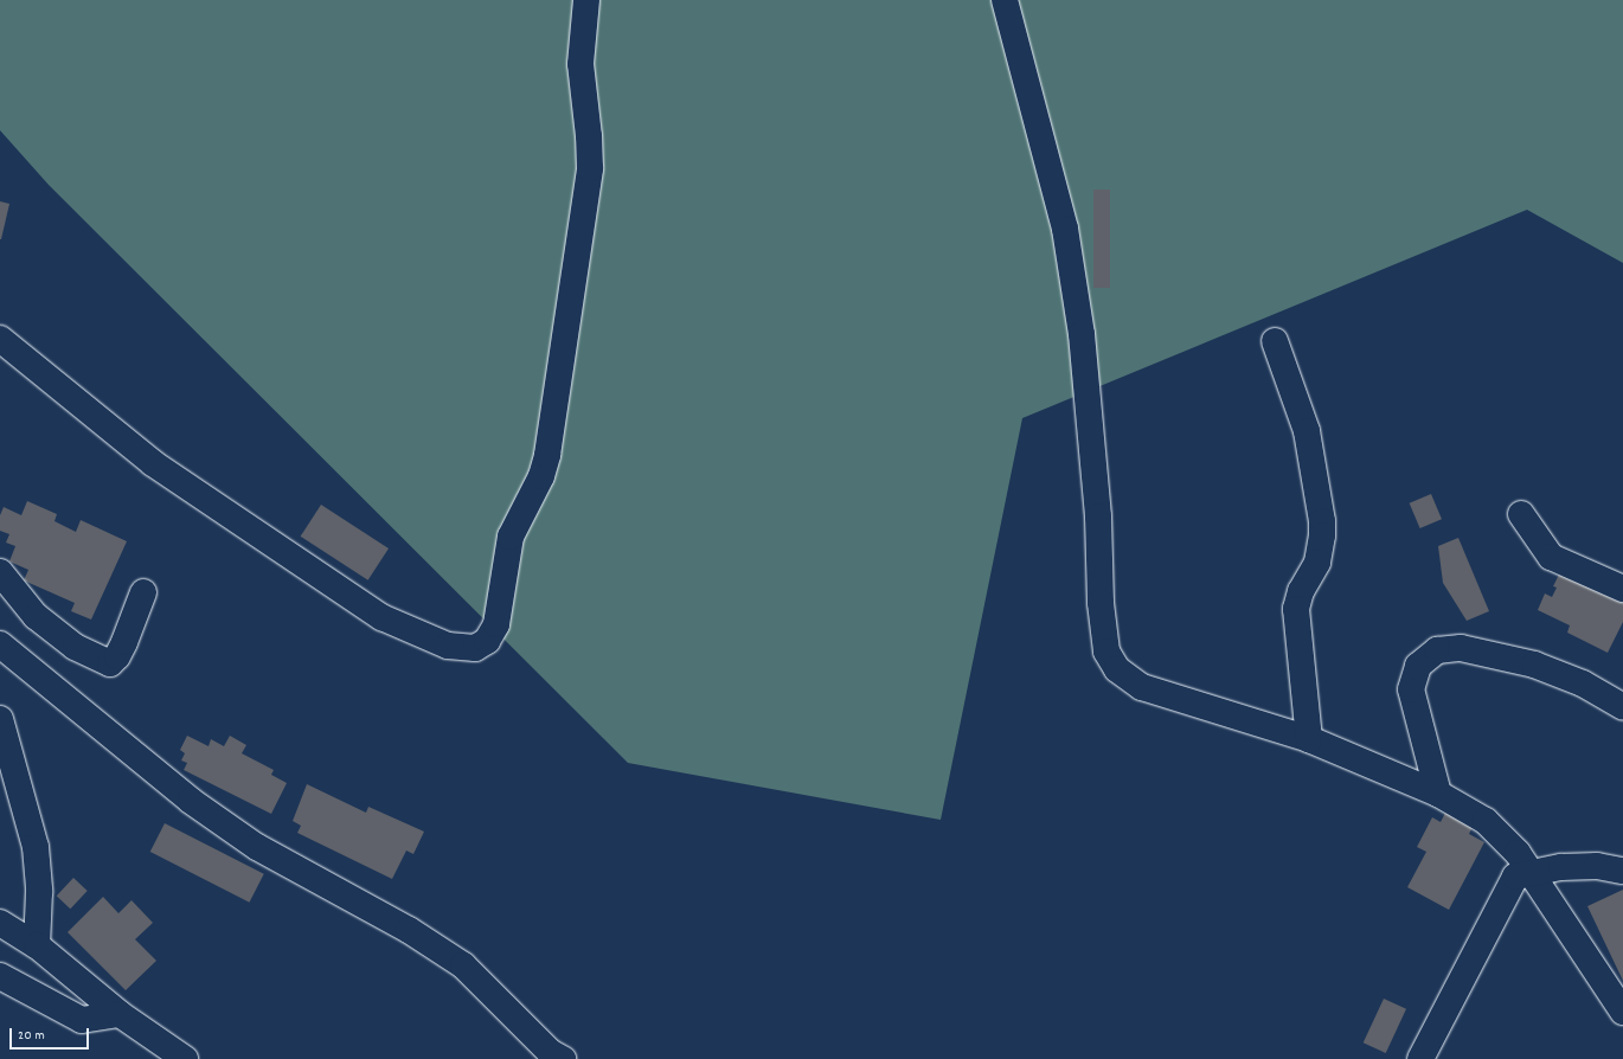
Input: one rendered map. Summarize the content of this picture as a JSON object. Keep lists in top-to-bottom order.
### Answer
{
  "scale_bar": "20 m"
}
